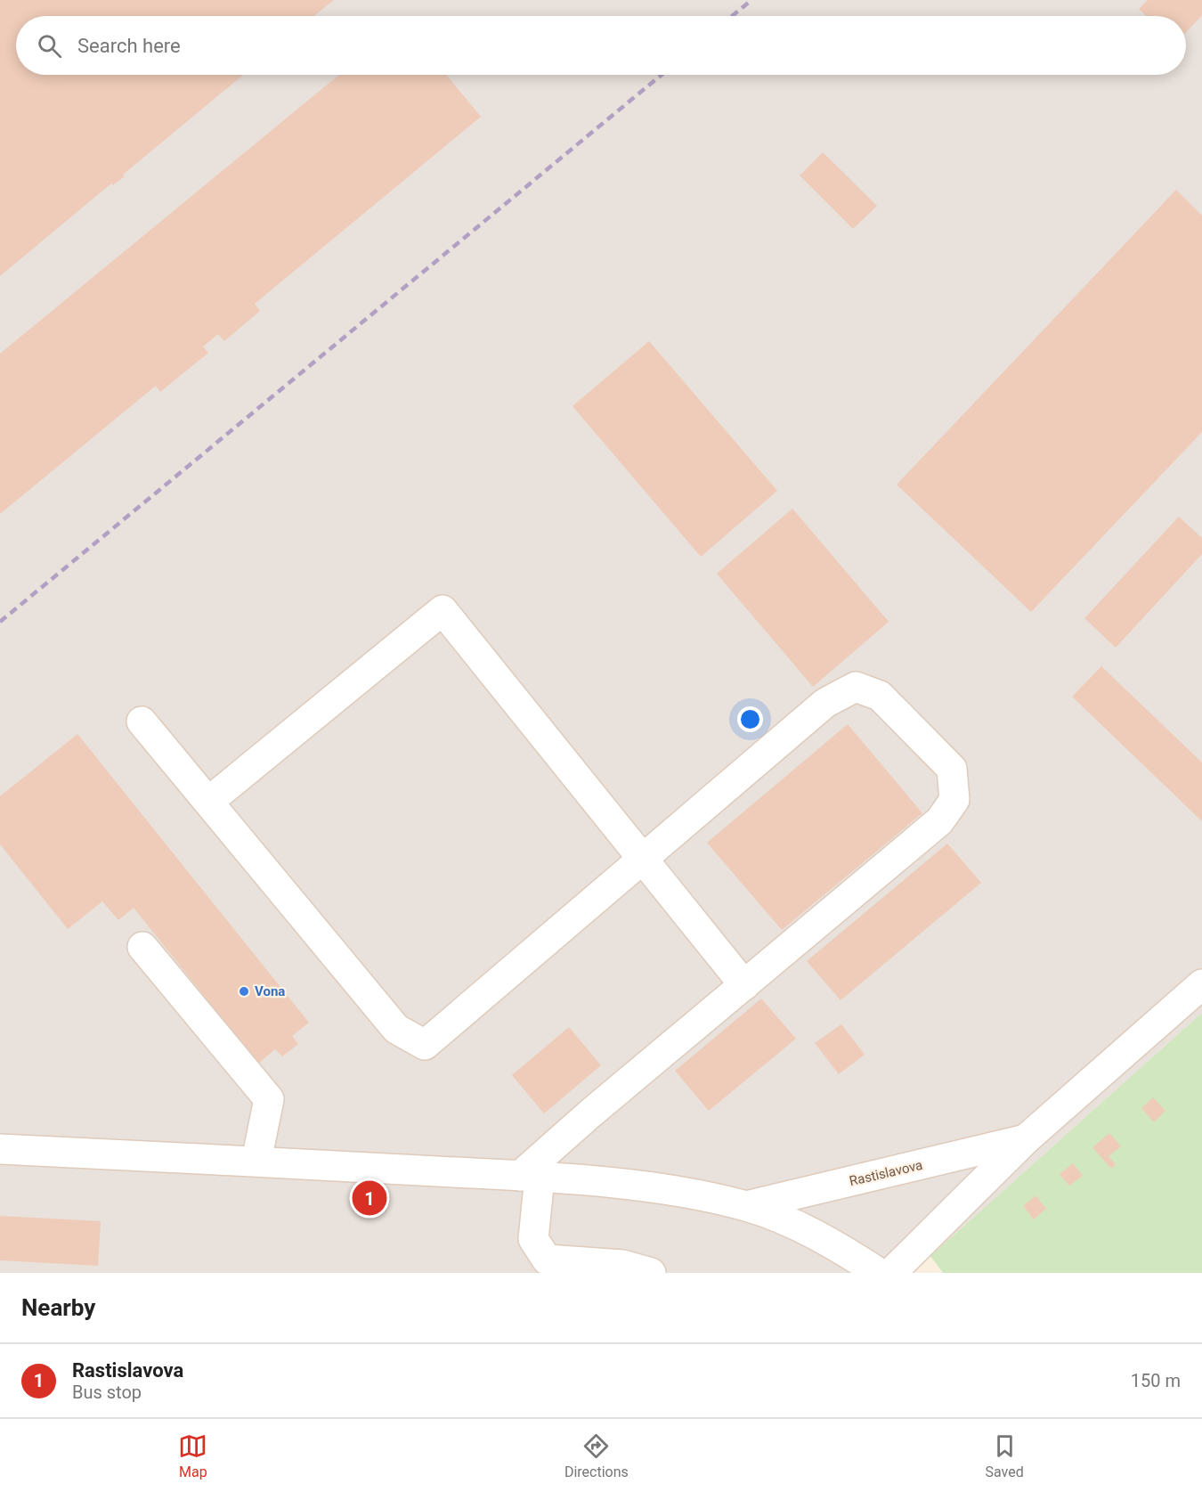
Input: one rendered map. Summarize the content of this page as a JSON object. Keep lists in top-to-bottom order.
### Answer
{
  "streets": {
    "street": ["Rastislavova"]
  },
  "places": ["Vona"],
  "page": {
    "search": "Search here",
    "pins": "1",
    "heading": "Nearby",
    "list": [
      {
        "mark": "1",
        "name": "Rastislavova",
        "note": "Bus stop",
        "value": "150 m"
      }
    ],
    "nav": ["Map", "Directions", "Saved"]
  }
}
